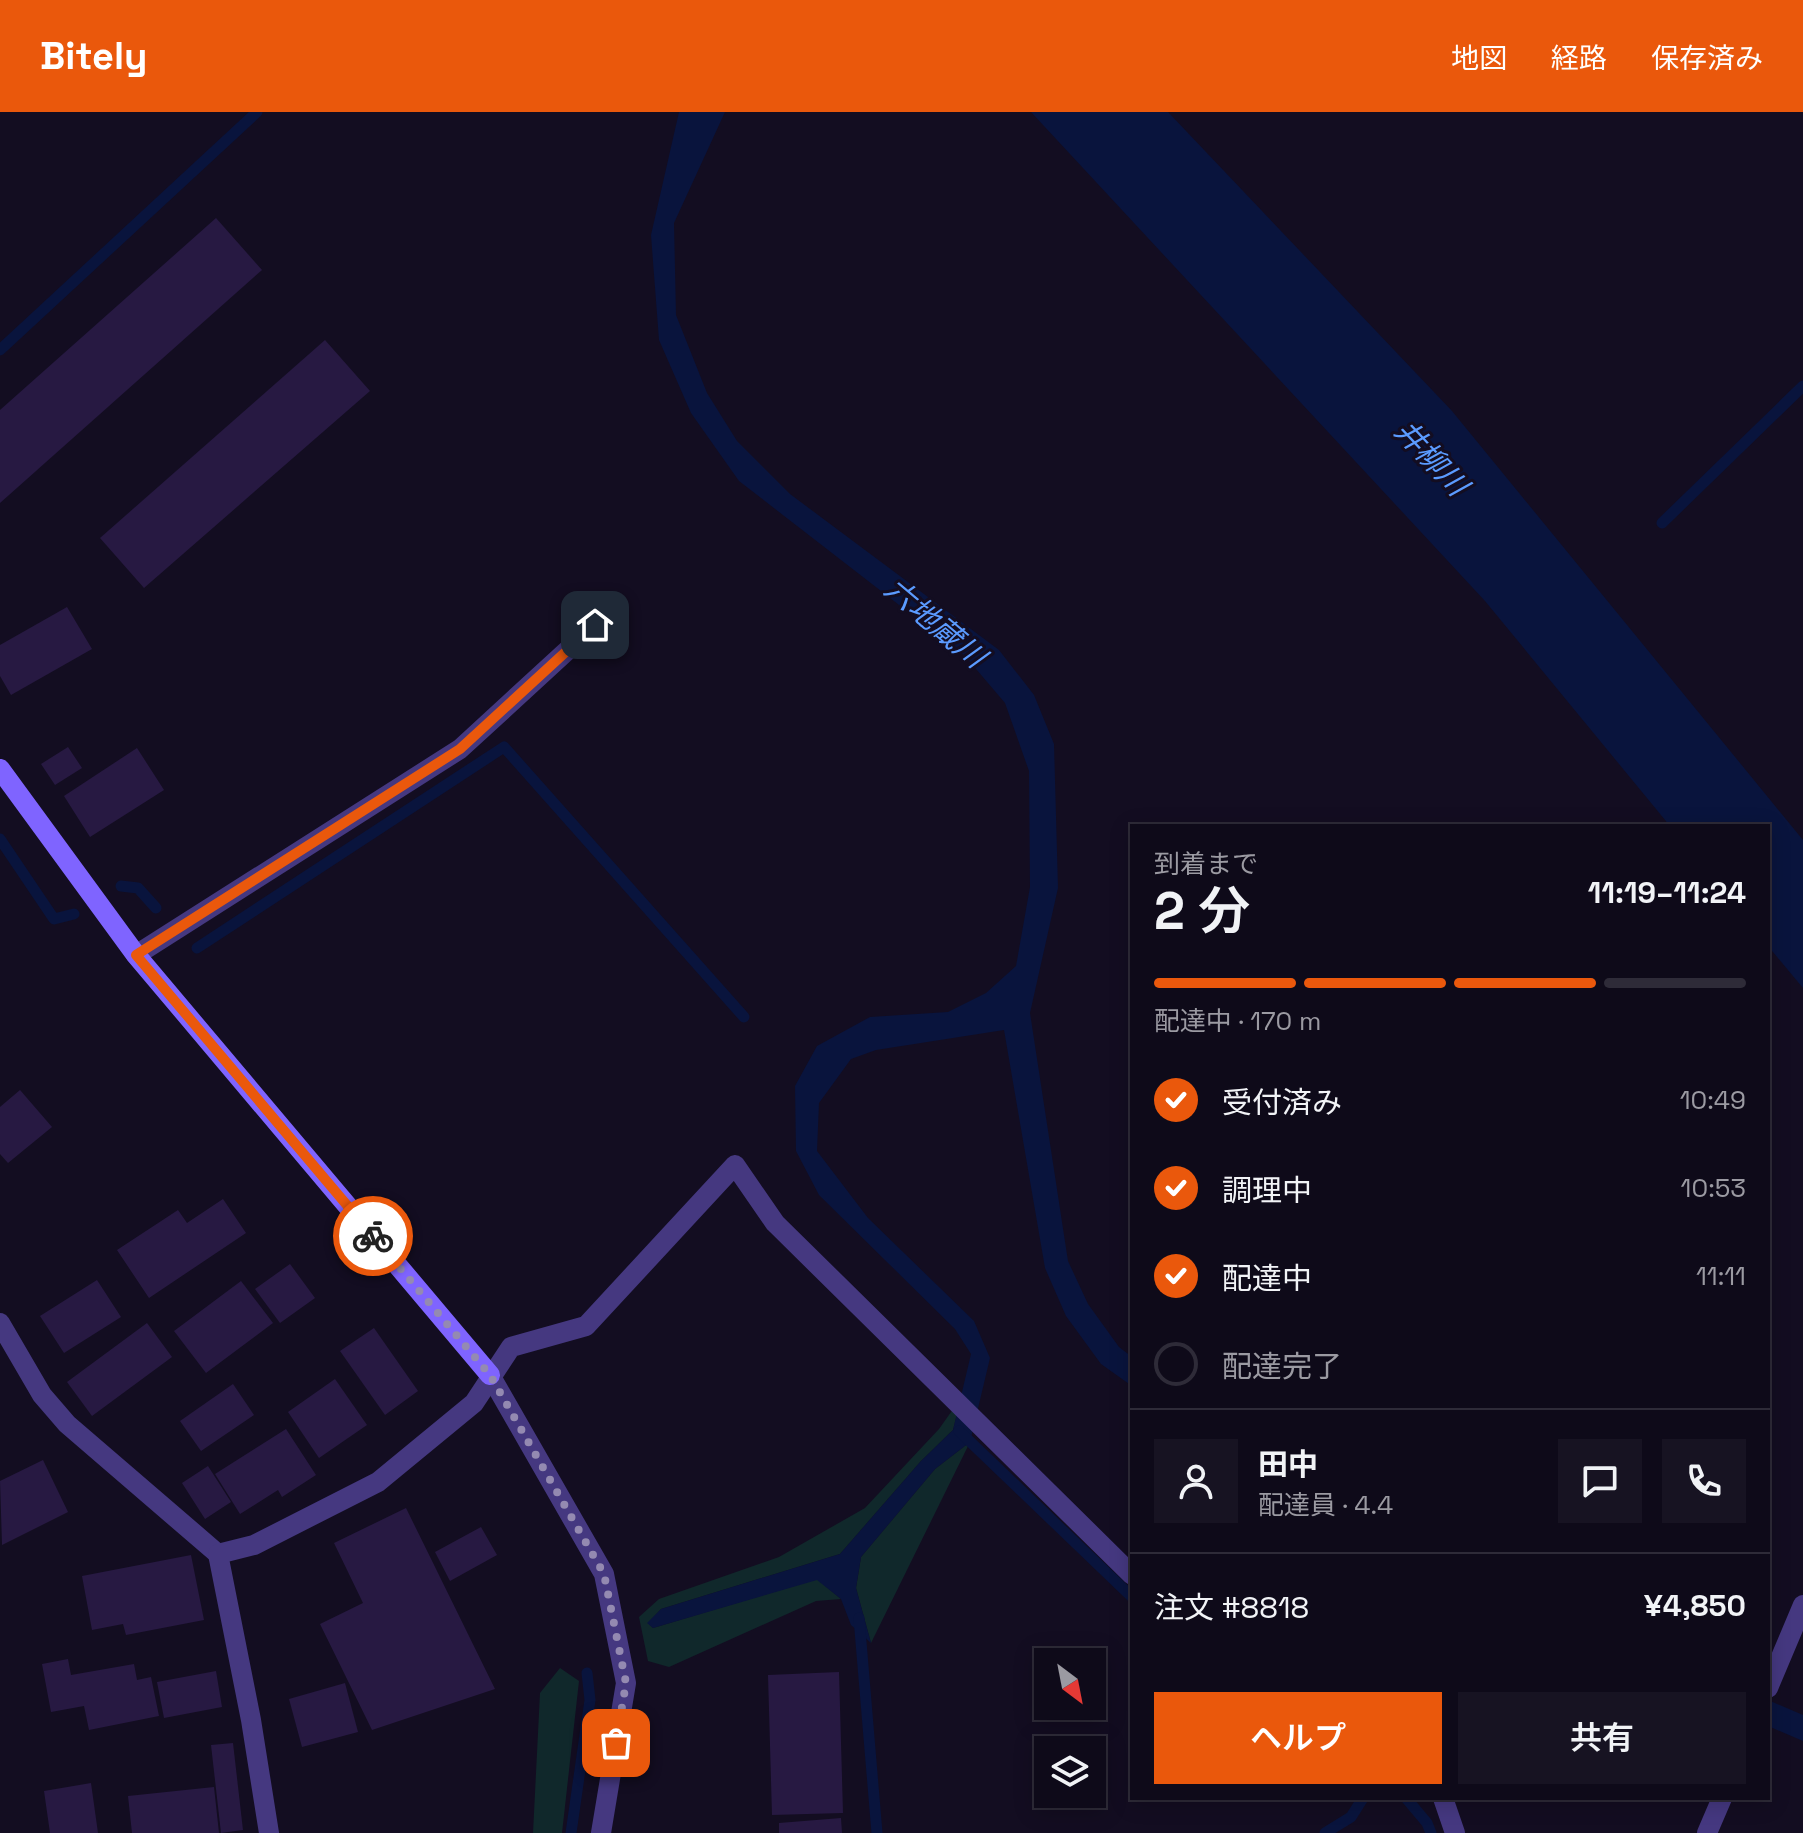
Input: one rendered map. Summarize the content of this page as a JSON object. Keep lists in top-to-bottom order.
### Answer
{
  "water": ["井柳川", "六地蔵川"],
  "north": "bottom right",
  "page": {
    "header": "Bitely",
    "nav": ["地図", "経路", "保存済み"],
    "heading": ["2 分", "到着まで", "11:19–11:24"],
    "panel": [
      "田中",
      "配達員 · 4.4",
      "注文 #8818",
      "¥4,850"
    ],
    "bar": "配達中 · 170 m",
    "list": [
      ["受付済み", "10:49"],
      ["調理中", "10:53"],
      ["配達中", "11:11"],
      "配達完了"
    ],
    "buttons": ["ヘルプ", "共有"]
  }
}
